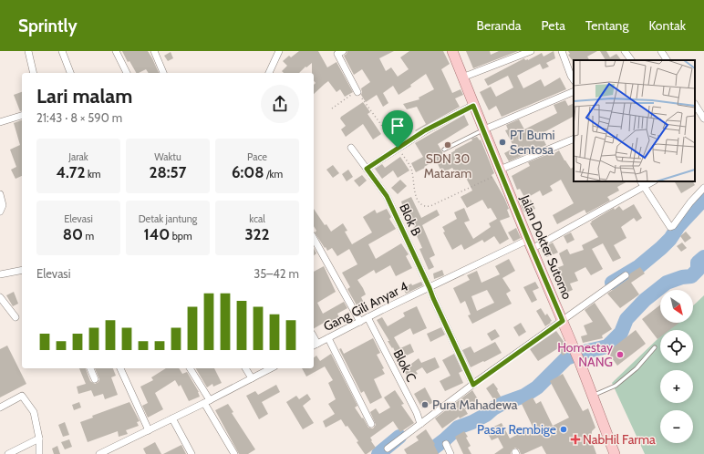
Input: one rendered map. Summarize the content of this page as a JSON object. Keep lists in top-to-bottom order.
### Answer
{
  "streets": {
    "main road": ["Jalan Dokter Sutomo"],
    "street": ["Blok B", "Gang Gili Anyar 4", "Blok C"]
  },
  "crossings": [
    ["Blok B", "Gang Gili Anyar 4"],
    ["Jalan Dokter Sutomo", "Gang Gili Anyar 4"],
    ["Gang Gili Anyar 4", "Blok C"]
  ],
  "places": {
    "other": [
      "PT Bumi Sentosa",
      "SDN 30 Mataram",
      "Homestay NANG",
      "Pura Mahadewa",
      "Pasar Rembige"
    ],
    "health": ["NabHil Farma"]
  },
  "north": "bottom right",
  "page": {
    "header": "Sprintly",
    "nav": [
      "Beranda",
      "Peta",
      "Tentang",
      "Kontak"
    ],
    "heading": ["Lari malam", "21:43 · 8 × 590 m"],
    "stats": [
      ["Jarak", "4.72 km"],
      ["Waktu", "28:57"],
      ["Pace", "6:08 /km"],
      ["Elevasi", "80 m"],
      ["Detak jantung", "140 bpm"],
      ["kcal", "322"]
    ],
    "chart": ["Elevasi", "35–42 m"],
    "map_buttons": ["+", "−"]
  }
}
